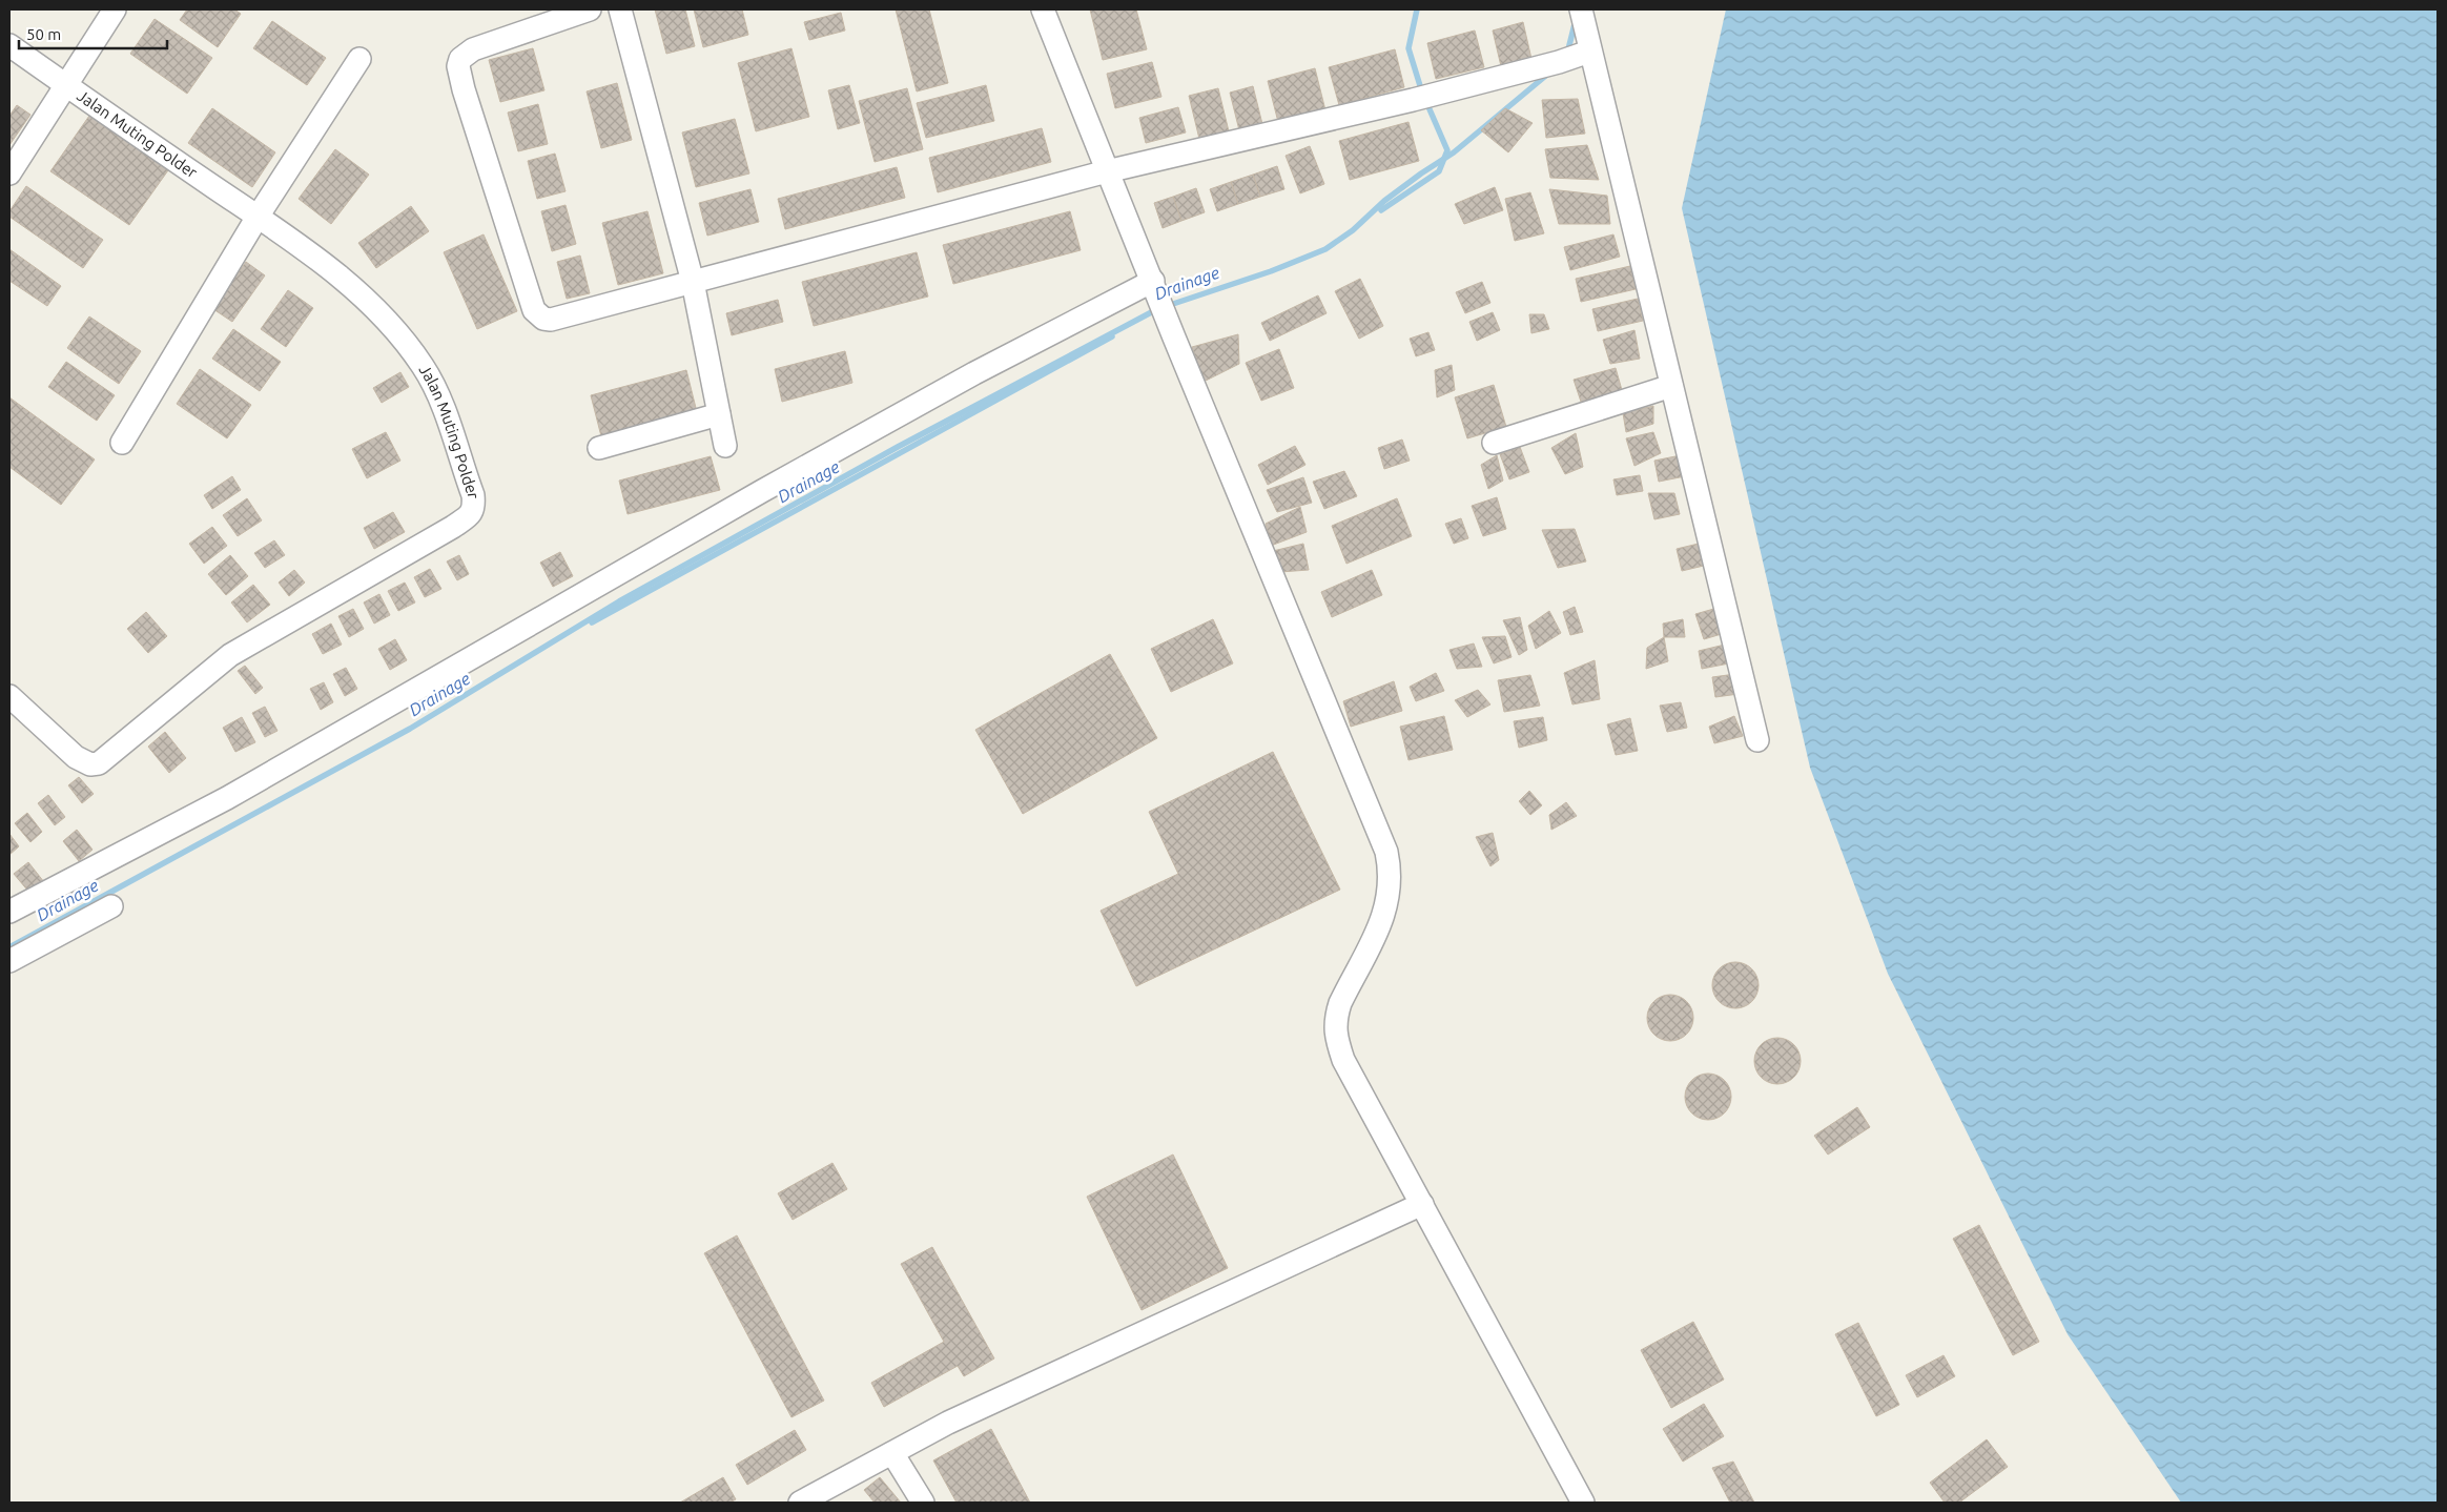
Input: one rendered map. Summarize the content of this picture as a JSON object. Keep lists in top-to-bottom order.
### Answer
{
  "streets": {
    "street": ["Jalan Muting Polder"]
  },
  "water": ["Drainage"],
  "scale_bar": "50 m"
}
